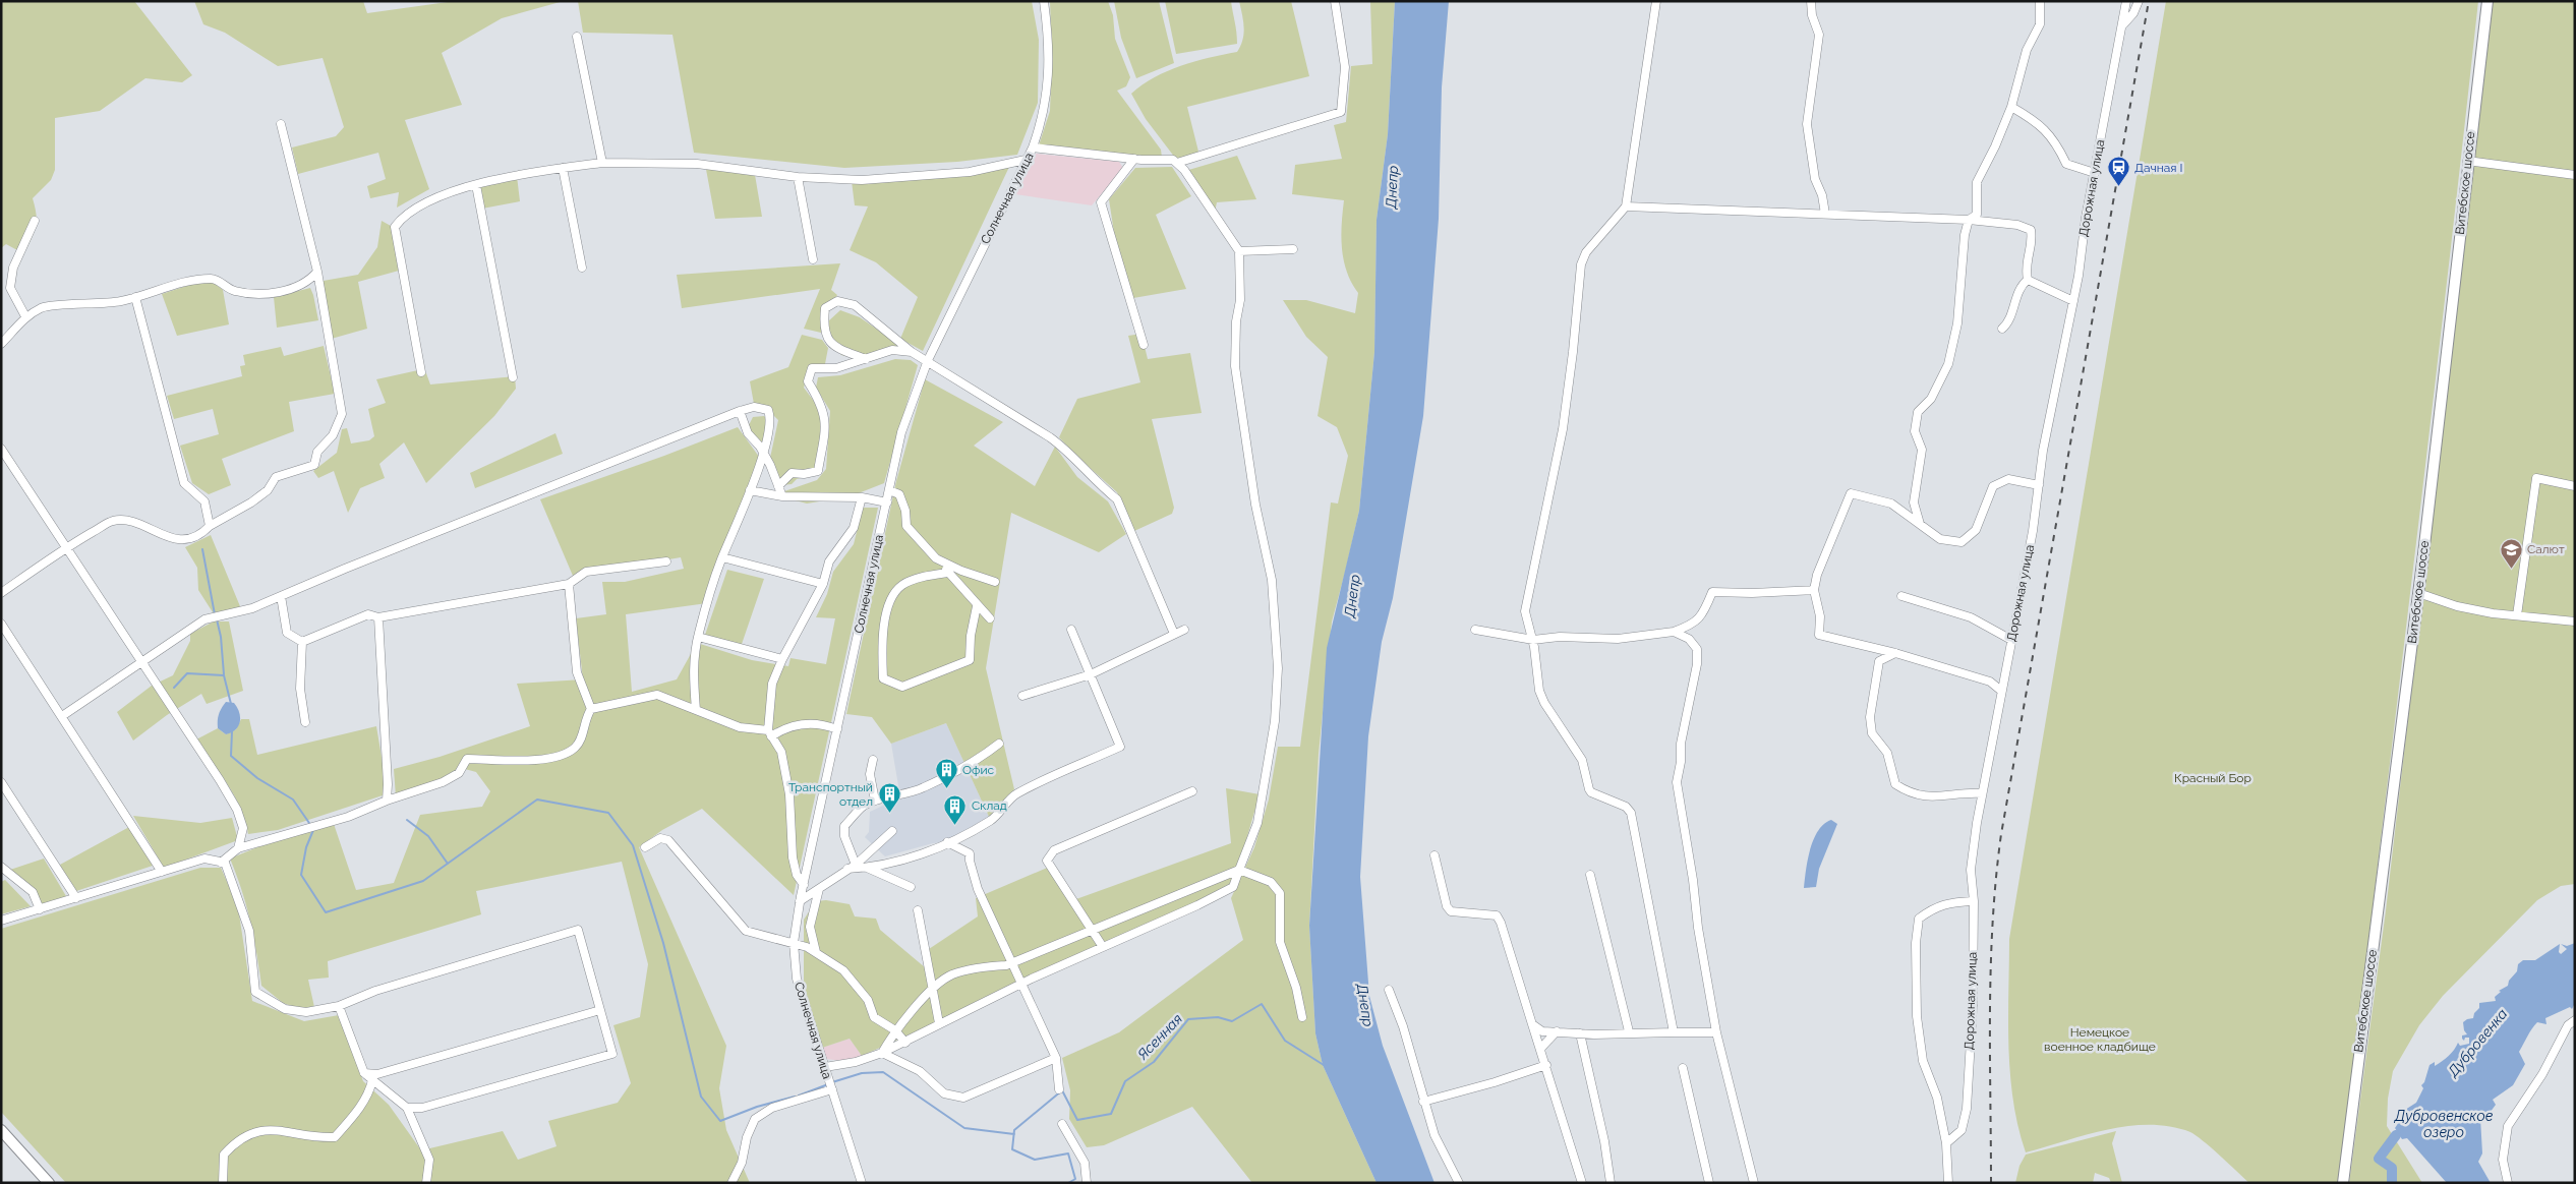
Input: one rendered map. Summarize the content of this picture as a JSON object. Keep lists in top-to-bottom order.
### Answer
{
  "streets": {
    "main road": ["Витебское шоссе"],
    "street": ["Дорожная улица", "Солнечная улица"]
  },
  "water": [
    "Днепр",
    "Ясенная",
    "Дубровенка",
    "Дубровенское озеро"
  ],
  "parks": ["Красный Бор", "Немецкое военное кладбище"],
  "places": {
    "station": ["Дачная I"],
    "school or university": ["Салют"],
    "building": ["Офис", "Транспортный отдел", "Склад"]
  }
}
